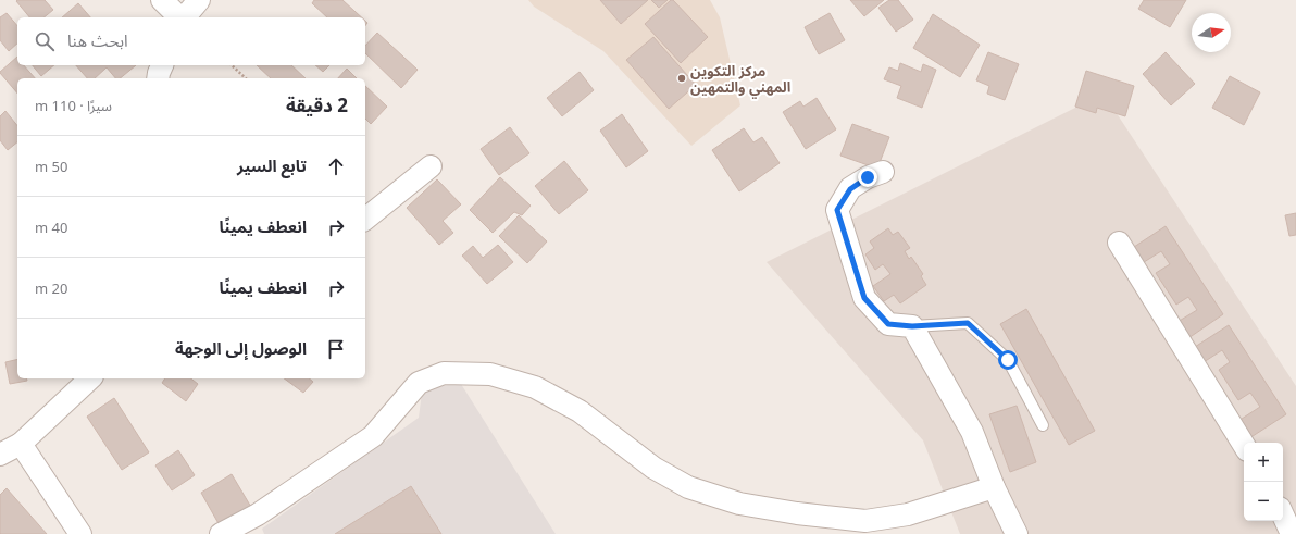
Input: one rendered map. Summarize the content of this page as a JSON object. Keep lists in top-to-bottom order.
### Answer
{
  "places": ["مركز التكوين المهني والتمهين"],
  "north": "right",
  "page": {
    "search": "ابحث هنا",
    "heading": ["2 دقيقة", "سيرًا · 110 m"],
    "list": [
      ["تابع السير", "50 m"],
      ["انعطف يمينًا", "40 m"],
      ["انعطف يمينًا", "20 m"],
      "الوصول إلى الوجهة"
    ],
    "map_buttons": ["+", "−"]
  }
}
